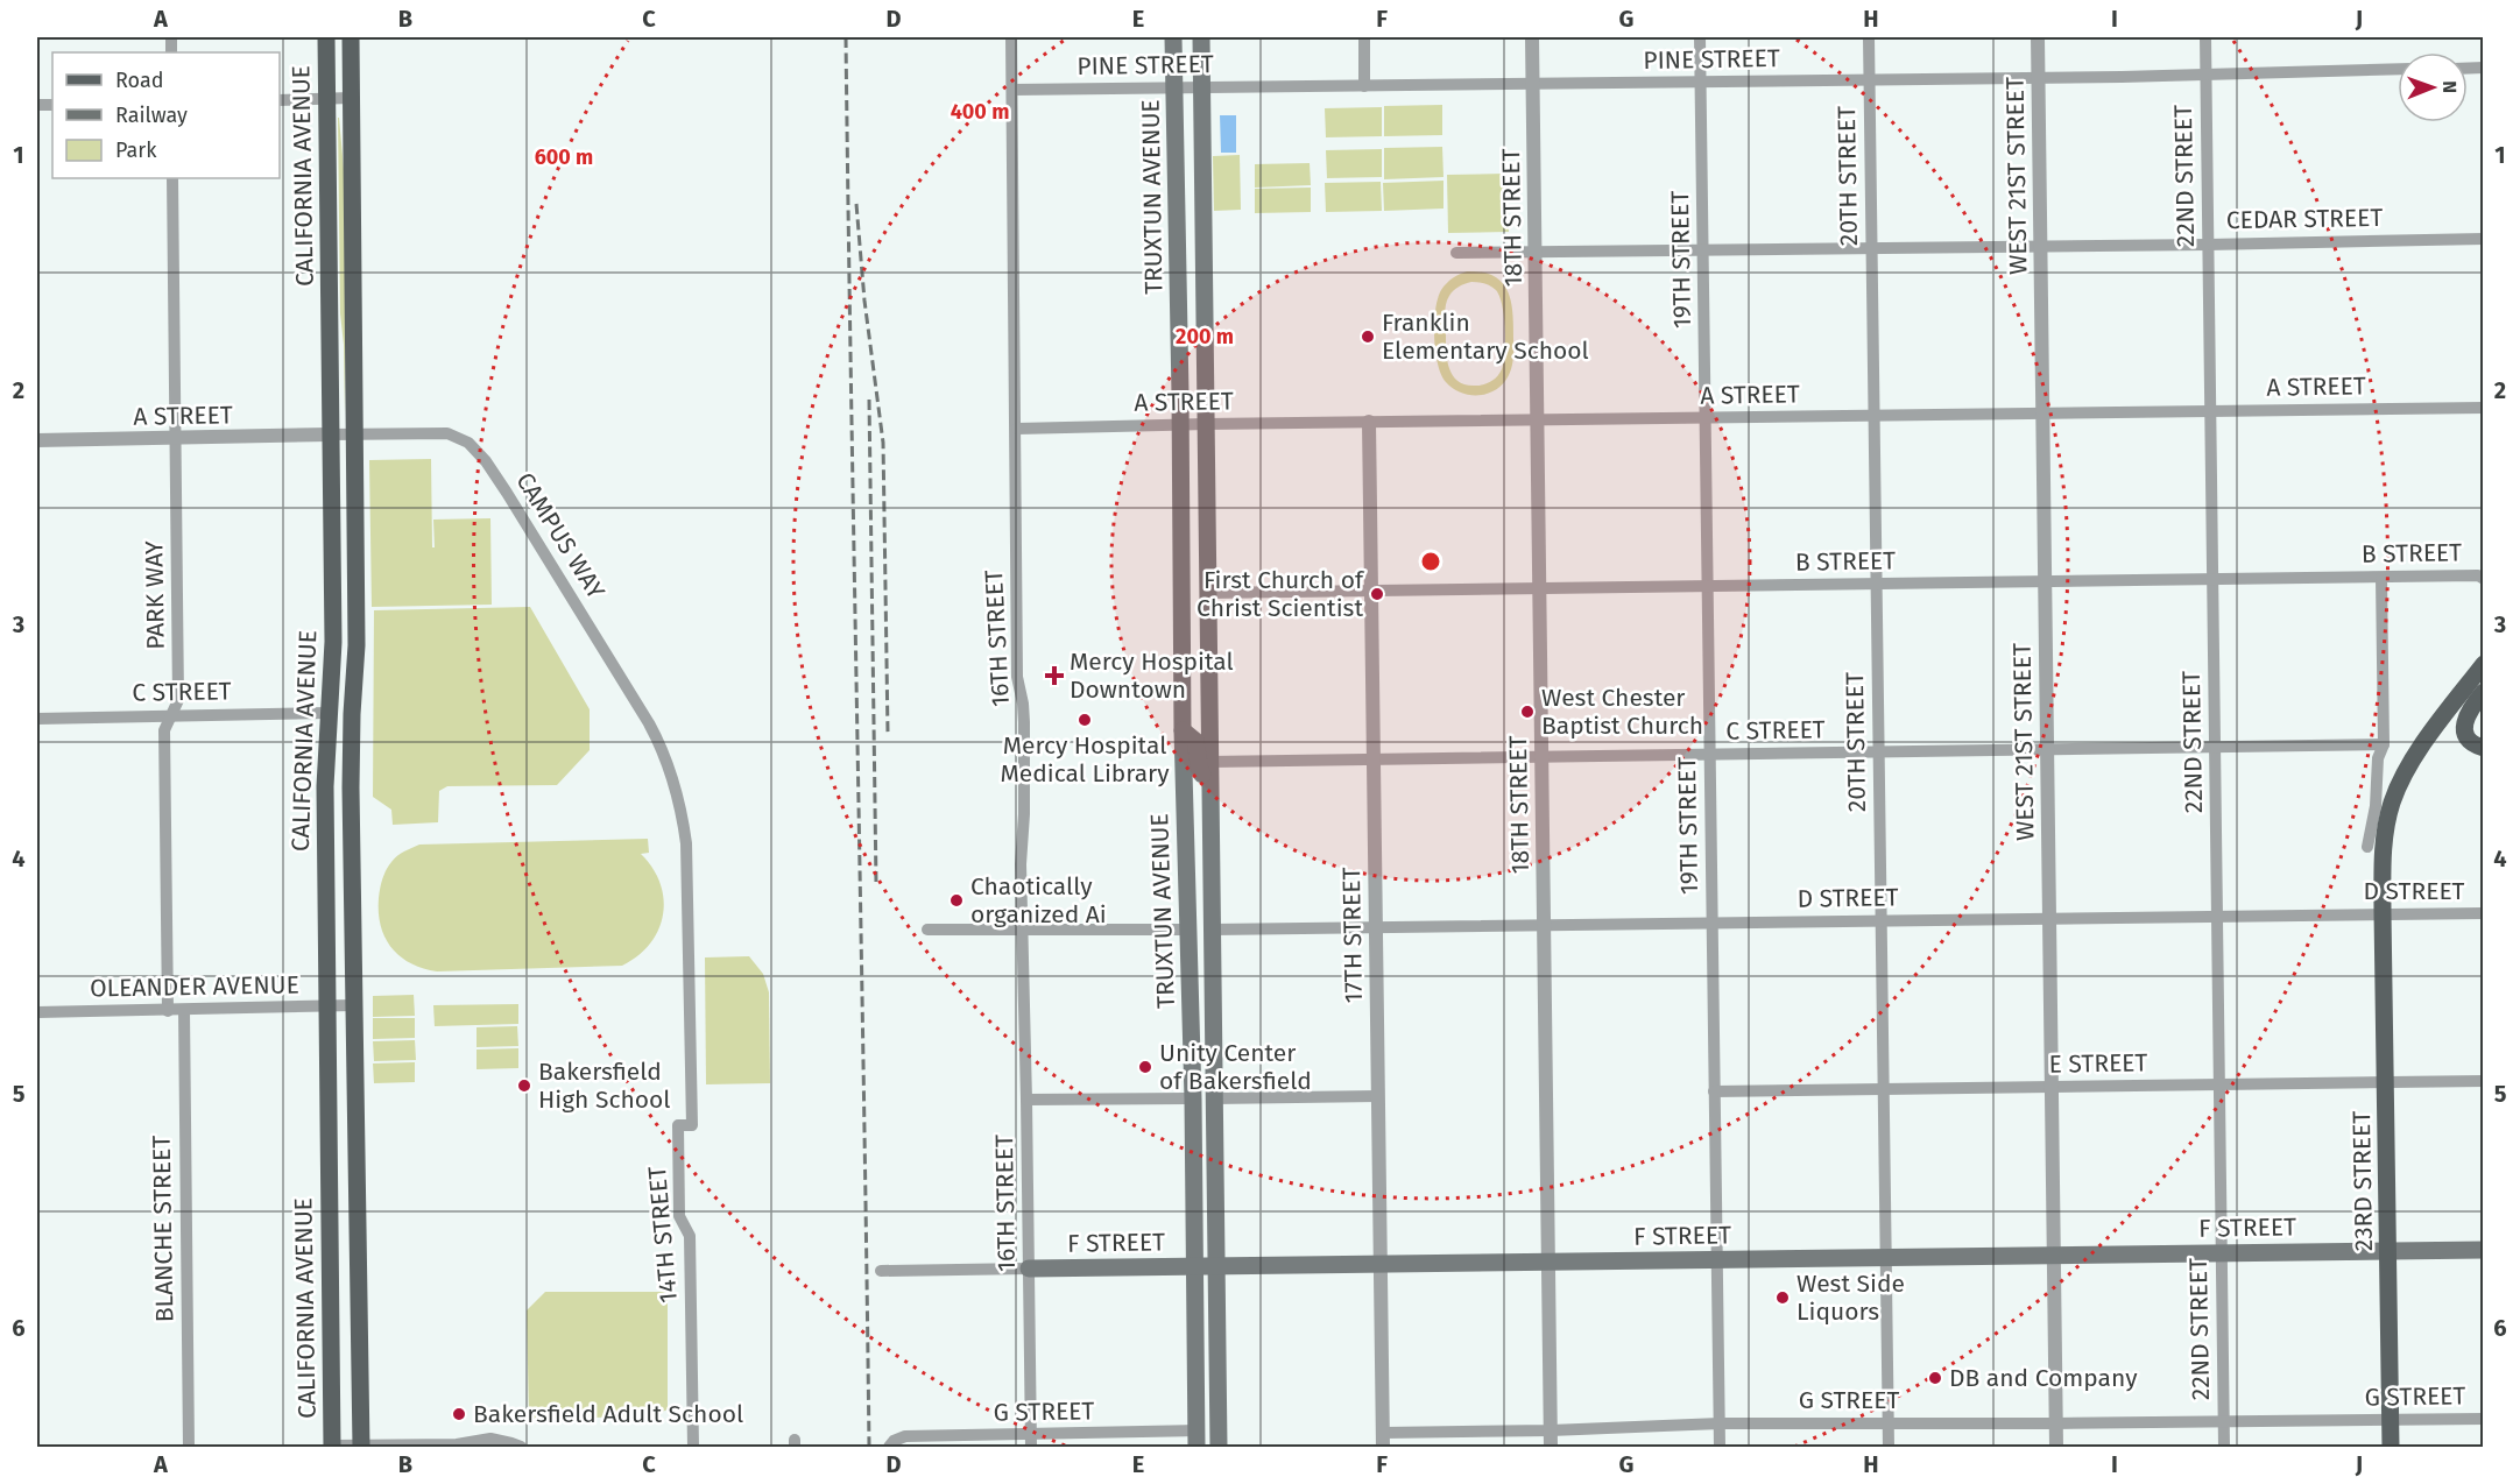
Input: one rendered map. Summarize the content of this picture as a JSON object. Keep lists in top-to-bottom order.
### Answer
{
  "streets": {
    "main road": [
      "CALIFORNIA AVENUE",
      "TRUXTUN AVENUE",
      "23RD STREET",
      "F STREET"
    ],
    "street": [
      "PINE STREET",
      "20TH STREET",
      "WEST 21ST STREET",
      "22ND STREET",
      "18TH STREET",
      "CEDAR STREET",
      "19TH STREET",
      "A STREET",
      "CAMPUS WAY",
      "B STREET",
      "PARK WAY",
      "16TH STREET",
      "C STREET",
      "D STREET",
      "17TH STREET",
      "OLEANDER AVENUE",
      "E STREET",
      "BLANCHE STREET",
      "14TH STREET",
      "G STREET"
    ]
  },
  "crossings": [
    ["PINE STREET", "20TH STREET"],
    ["PINE STREET", "WEST 21ST STREET"],
    ["PINE STREET", "22ND STREET"],
    ["PINE STREET", "TRUXTUN AVENUE"],
    ["PINE STREET", "18TH STREET"],
    ["PINE STREET", "19TH STREET"],
    ["PINE STREET", "16TH STREET"],
    ["CALIFORNIA AVENUE", "A STREET"],
    ["CALIFORNIA AVENUE", "CAMPUS WAY"],
    ["CALIFORNIA AVENUE", "C STREET"],
    ["CALIFORNIA AVENUE", "OLEANDER AVENUE"],
    ["20TH STREET", "CEDAR STREET"],
    ["20TH STREET", "A STREET"],
    ["20TH STREET", "B STREET"],
    ["20TH STREET", "C STREET"],
    ["20TH STREET", "D STREET"],
    ["20TH STREET", "E STREET"],
    ["20TH STREET", "F STREET"],
    ["20TH STREET", "G STREET"],
    ["WEST 21ST STREET", "CEDAR STREET"],
    ["WEST 21ST STREET", "A STREET"],
    ["WEST 21ST STREET", "B STREET"],
    ["WEST 21ST STREET", "C STREET"],
    ["WEST 21ST STREET", "D STREET"],
    ["WEST 21ST STREET", "E STREET"],
    ["WEST 21ST STREET", "F STREET"],
    ["WEST 21ST STREET", "G STREET"],
    ["22ND STREET", "CEDAR STREET"],
    ["22ND STREET", "A STREET"],
    ["22ND STREET", "B STREET"],
    ["22ND STREET", "C STREET"],
    ["22ND STREET", "D STREET"],
    ["22ND STREET", "E STREET"],
    ["22ND STREET", "F STREET"],
    ["22ND STREET", "G STREET"],
    ["TRUXTUN AVENUE", "A STREET"],
    ["TRUXTUN AVENUE", "B STREET"],
    ["TRUXTUN AVENUE", "C STREET"],
    ["TRUXTUN AVENUE", "D STREET"],
    ["TRUXTUN AVENUE", "F STREET"],
    ["TRUXTUN AVENUE", "G STREET"],
    ["18TH STREET", "CEDAR STREET"],
    ["18TH STREET", "A STREET"],
    ["18TH STREET", "B STREET"],
    ["18TH STREET", "C STREET"],
    ["18TH STREET", "D STREET"],
    ["18TH STREET", "F STREET"],
    ["18TH STREET", "G STREET"],
    ["CEDAR STREET", "19TH STREET"],
    ["19TH STREET", "A STREET"],
    ["19TH STREET", "B STREET"],
    ["19TH STREET", "C STREET"],
    ["19TH STREET", "D STREET"],
    ["19TH STREET", "E STREET"],
    ["19TH STREET", "F STREET"],
    ["19TH STREET", "G STREET"],
    ["A STREET", "CAMPUS WAY"],
    ["A STREET", "PARK WAY"],
    ["A STREET", "16TH STREET"],
    ["A STREET", "17TH STREET"],
    ["CAMPUS WAY", "14TH STREET"],
    ["B STREET", "17TH STREET"],
    ["PARK WAY", "C STREET"],
    ["PARK WAY", "OLEANDER AVENUE"],
    ["16TH STREET", "F STREET"],
    ["16TH STREET", "G STREET"],
    ["C STREET", "17TH STREET"],
    ["D STREET", "17TH STREET"],
    ["D STREET", "23RD STREET"],
    ["17TH STREET", "F STREET"],
    ["17TH STREET", "G STREET"],
    ["OLEANDER AVENUE", "BLANCHE STREET"],
    ["E STREET", "23RD STREET"],
    ["23RD STREET", "F STREET"],
    ["23RD STREET", "G STREET"]
  ],
  "places": {
    "other": [
      "Franklin Elementary School",
      "First Church of Christ Scientist",
      "West Chester Baptist Church",
      "Mercy Hospital Medical Library",
      "Chaotically organized Ai",
      "Unity Center of Bakersfield",
      "Bakersfield High School",
      "West Side Liquors",
      "DB and Company",
      "Bakersfield Adult School"
    ],
    "health": ["Mercy Hospital Downtown"]
  },
  "legend": ["Road", "Railway", "Park"],
  "north": "right",
  "grid": {
    "columns": [
      "A",
      "B",
      "C",
      "D",
      "E",
      "F",
      "G",
      "H",
      "I",
      "J"
    ],
    "rows": [
      "1",
      "2",
      "3",
      "4",
      "5",
      "6"
    ]
  },
  "rings": ["400 m", "600 m", "200 m"]
}
